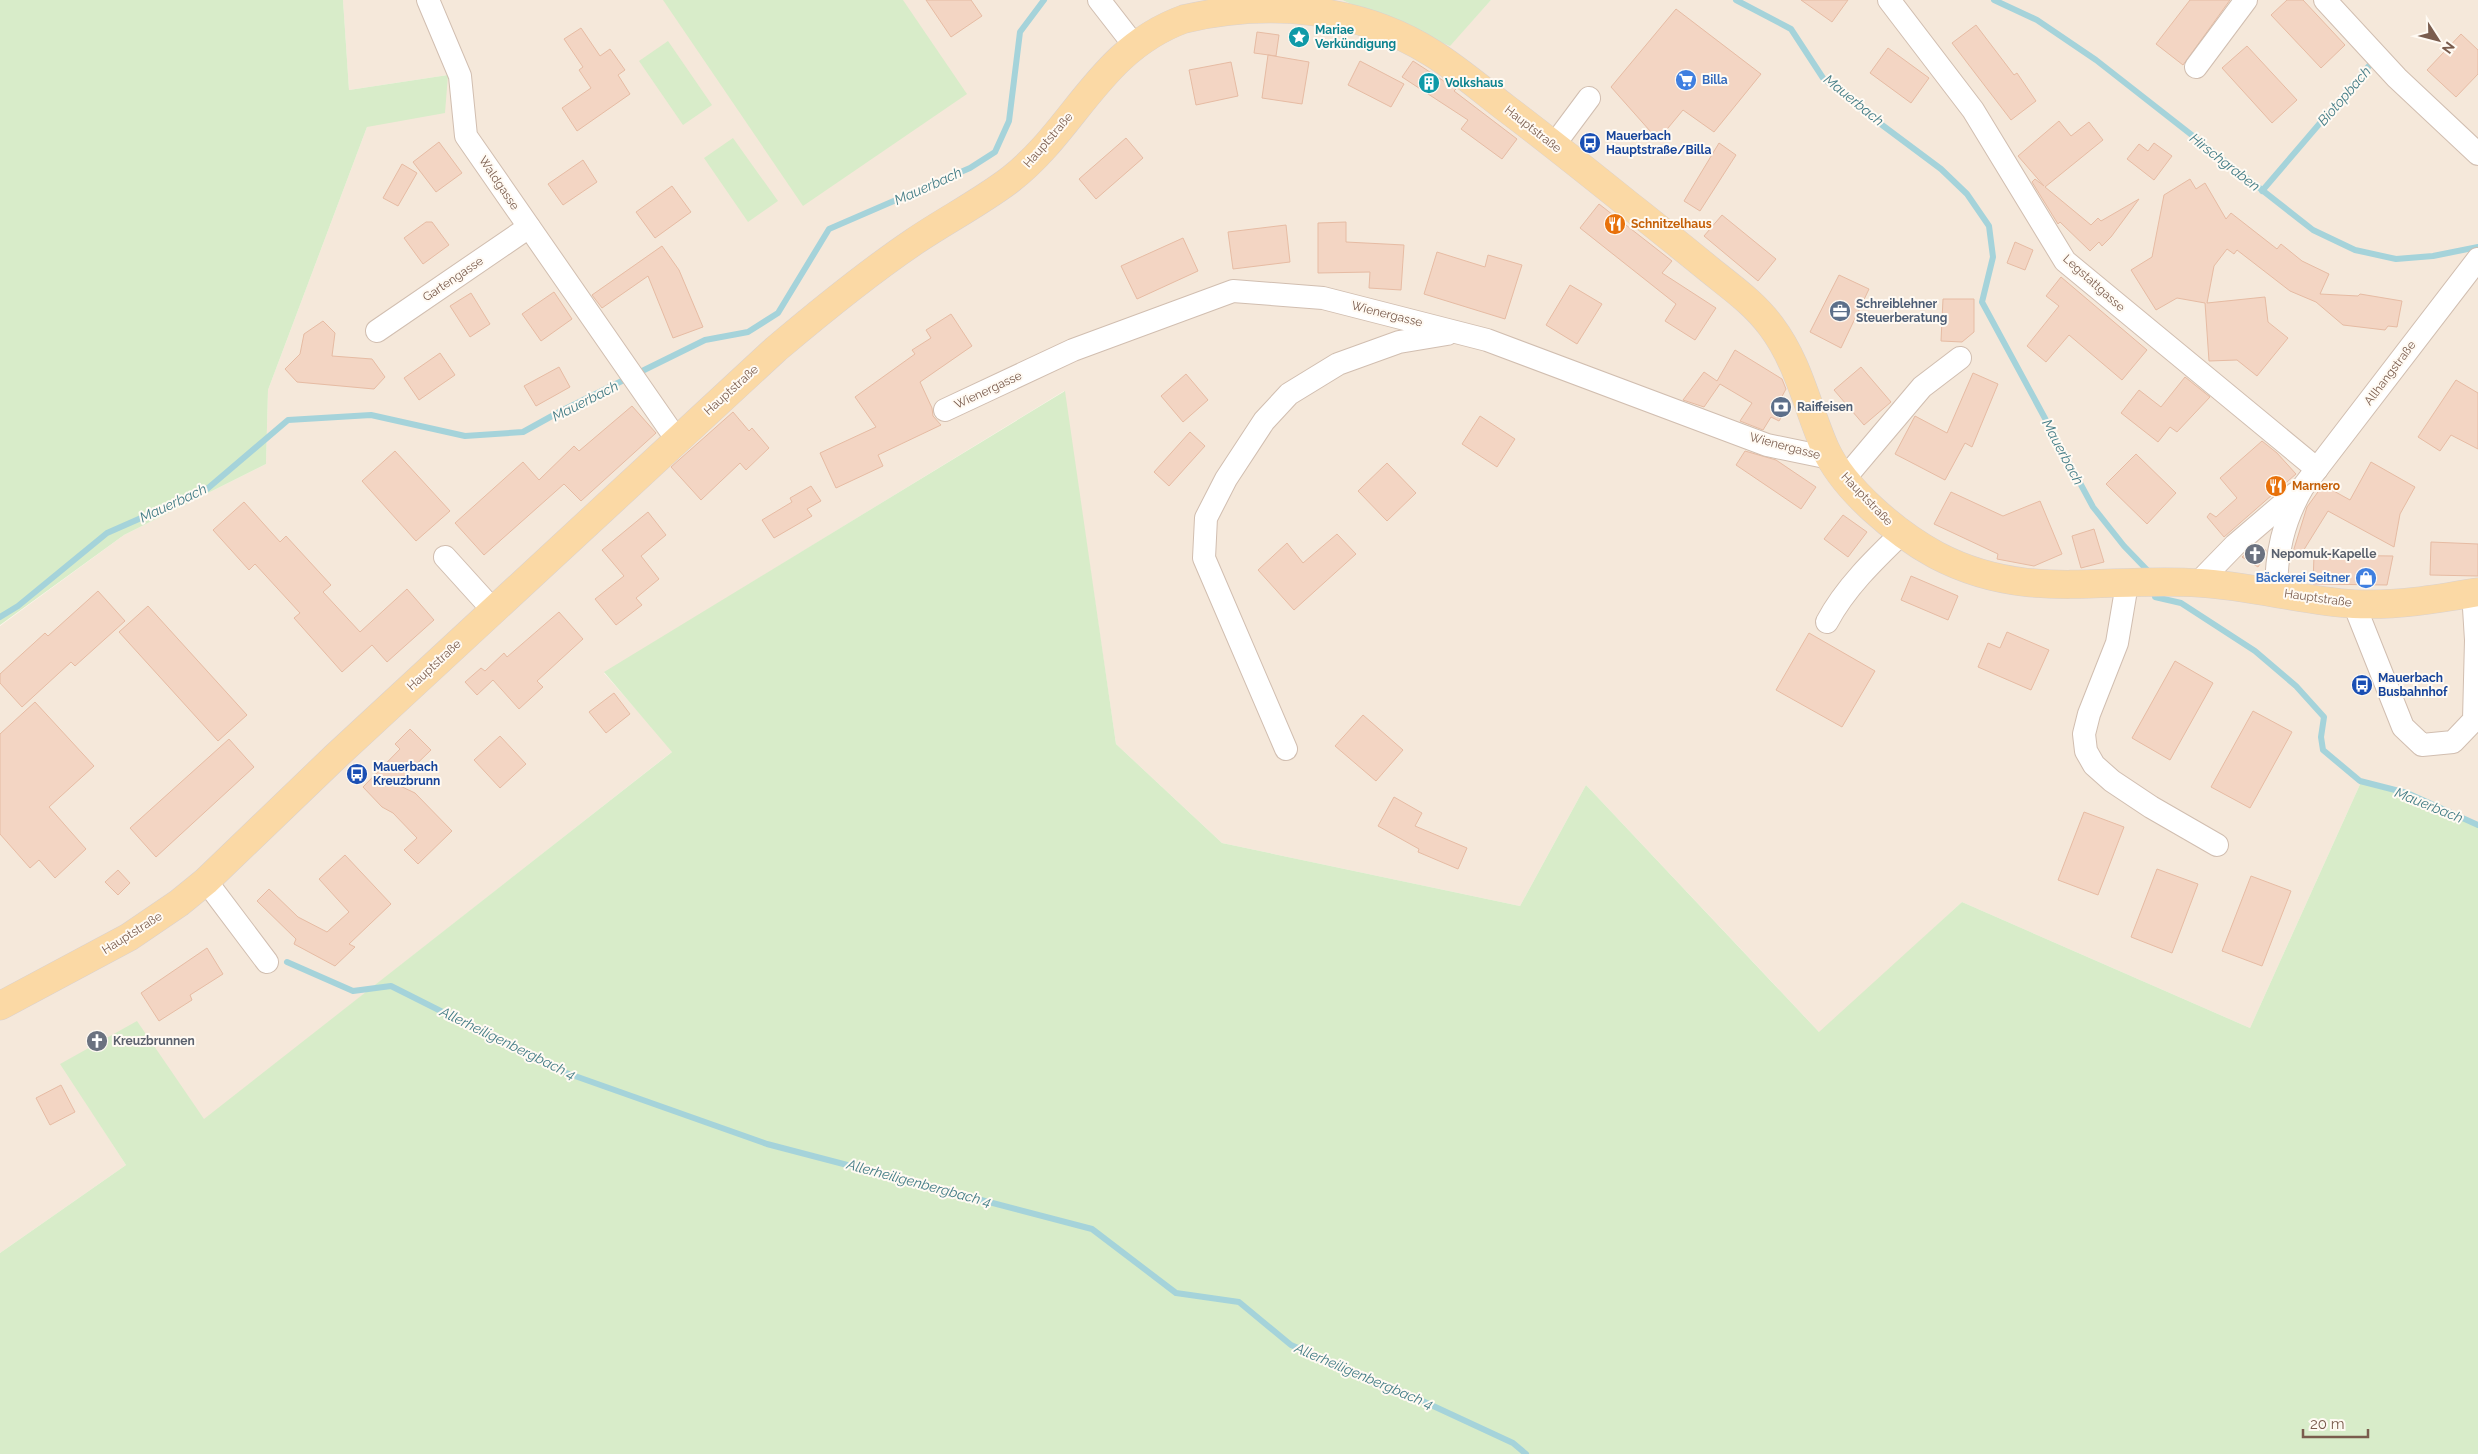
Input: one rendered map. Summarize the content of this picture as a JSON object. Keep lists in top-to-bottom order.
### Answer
{
  "streets": {
    "main road": ["Hauptstraße"],
    "street": [
      "Waldgasse",
      "Gartengasse",
      "Legstattgasse",
      "Wienergasse",
      "Allhangstraße"
    ]
  },
  "crossings": [
    ["Hauptstraße", "Waldgasse"],
    ["Hauptstraße", "Wienergasse"],
    ["Hauptstraße", "Allhangstraße"],
    ["Waldgasse", "Gartengasse"],
    ["Legstattgasse", "Allhangstraße"]
  ],
  "water": [
    "Biotopbach",
    "Mauerbach",
    "Hirschgraben",
    "Allerheiligenbergbach 4"
  ],
  "places": {
    "place": ["Mariae Verkündigung"],
    "supermarket": ["Billa"],
    "building": ["Volkshaus"],
    "bus stop": ["Mauerbach Hauptstraße/Billa", "Mauerbach Busbahnhof", "Mauerbach Kreuzbrunn"],
    "restaurant": ["Schnitzelhaus", "Marnero"],
    "office": ["Schreiblehner Steuerberatung"],
    "bank": ["Raiffeisen"],
    "church": ["Nepomuk-Kapelle", "Kreuzbrunnen"],
    "shop": ["Bäckerei Seitner"]
  },
  "scale_bar": "20 m",
  "north": "bottom right"
}
